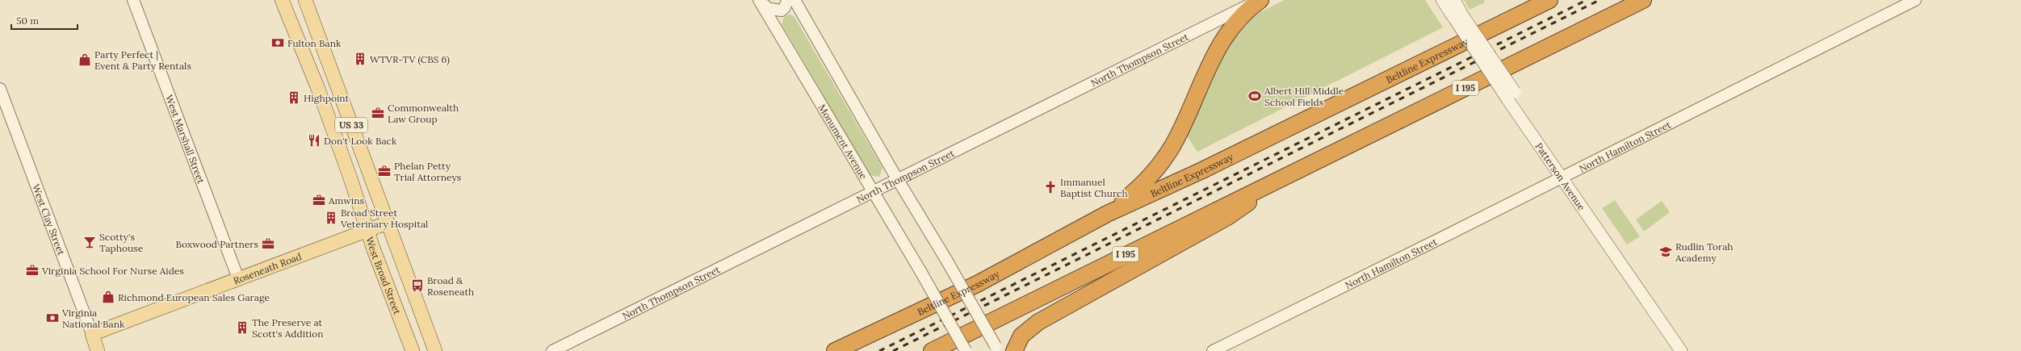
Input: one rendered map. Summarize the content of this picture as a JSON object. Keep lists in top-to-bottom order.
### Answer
{
  "streets": {
    "highway": ["Beltline Expressway", "I 195"],
    "main road": [
      "US 33",
      "Patterson Avenue",
      "West Clay Street",
      "Roseneath Road",
      "West Broad Street"
    ],
    "street": [
      "North Thompson Street",
      "West Marshall Street",
      "Monument Avenue",
      "North Hamilton Street"
    ]
  },
  "crossings": [
    ["North Thompson Street", "Monument Avenue"],
    ["US 33", "Roseneath Road"],
    ["West Marshall Street", "Roseneath Road"],
    ["North Hamilton Street", "Patterson Avenue"],
    ["West Clay Street", "Roseneath Road"],
    ["Roseneath Road", "West Broad Street"]
  ],
  "places": {
    "bank": ["Fulton Bank", "Virginia National Bank"],
    "building": [
      "WTVR-TV (CBS 6)",
      "Highpoint",
      "Broad Street Veterinary Hospital",
      "The Preserve at Scott's Addition"
    ],
    "shop": ["Party Perfect | Event & Party Rentals", "Richmond European Sales Garage"],
    "sports": ["Albert Hill Middle School Fields"],
    "office": [
      "Commonwealth Law Group",
      "Phelan Petty Trial Attorneys",
      "Amwins",
      "Boxwood Partners",
      "Virginia School For Nurse Aides"
    ],
    "restaurant": ["Don't Look Back"],
    "church": ["Immanuel Baptist Church"],
    "bar": ["Scotty's Taphouse"],
    "school or university": ["Rudlin Torah Academy"],
    "bus stop": ["Broad & Roseneath"]
  },
  "scale_bar": "50 m"
}
